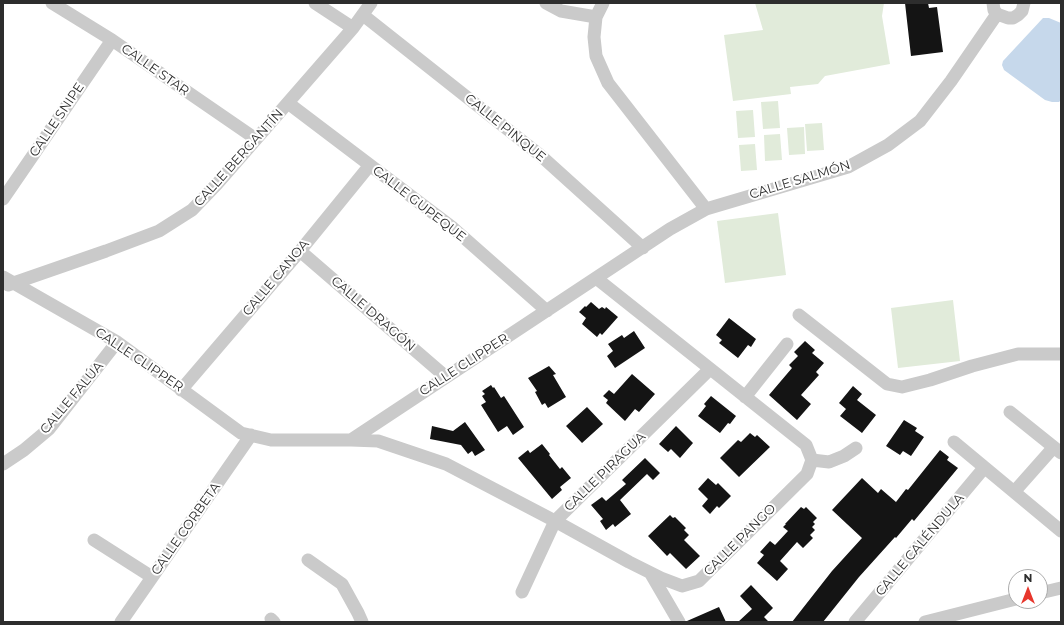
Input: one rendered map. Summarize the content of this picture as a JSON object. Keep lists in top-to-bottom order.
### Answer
{
  "streets": {
    "street": [
      "CALLE STAR",
      "CALLE SNIPE",
      "CALLE PINQUE",
      "CALLE BERGANTÍN",
      "CALLE SALMÓN",
      "CALLE GUPEQUE",
      "CALLE CANOA",
      "CALLE DRAGÓN",
      "CALLE CLIPPER",
      "CALLE FALÚA",
      "CALLE PIRAGUA",
      "CALLE CORBETA",
      "CALLE PANGO",
      "CALLE CALÉNDULA"
    ]
  },
  "crossings": [
    ["CALLE STAR", "CALLE SNIPE"],
    ["CALLE STAR", "CALLE BERGANTÍN"],
    ["CALLE PINQUE", "CALLE BERGANTÍN"],
    ["CALLE PINQUE", "CALLE CLIPPER"],
    ["CALLE BERGANTÍN", "CALLE GUPEQUE"],
    ["CALLE BERGANTÍN", "CALLE CLIPPER"],
    ["CALLE SALMÓN", "CALLE CLIPPER"],
    ["CALLE GUPEQUE", "CALLE CANOA"],
    ["CALLE GUPEQUE", "CALLE CLIPPER"],
    ["CALLE CANOA", "CALLE DRAGÓN"],
    ["CALLE CANOA", "CALLE CLIPPER"],
    ["CALLE DRAGÓN", "CALLE CLIPPER"],
    ["CALLE CLIPPER", "CALLE FALÚA"],
    ["CALLE CLIPPER", "CALLE CORBETA"],
    ["CALLE CLIPPER", "CALLE PANGO"],
    ["CALLE PIRAGUA", "CALLE PANGO"]
  ],
  "north": "top"
}
